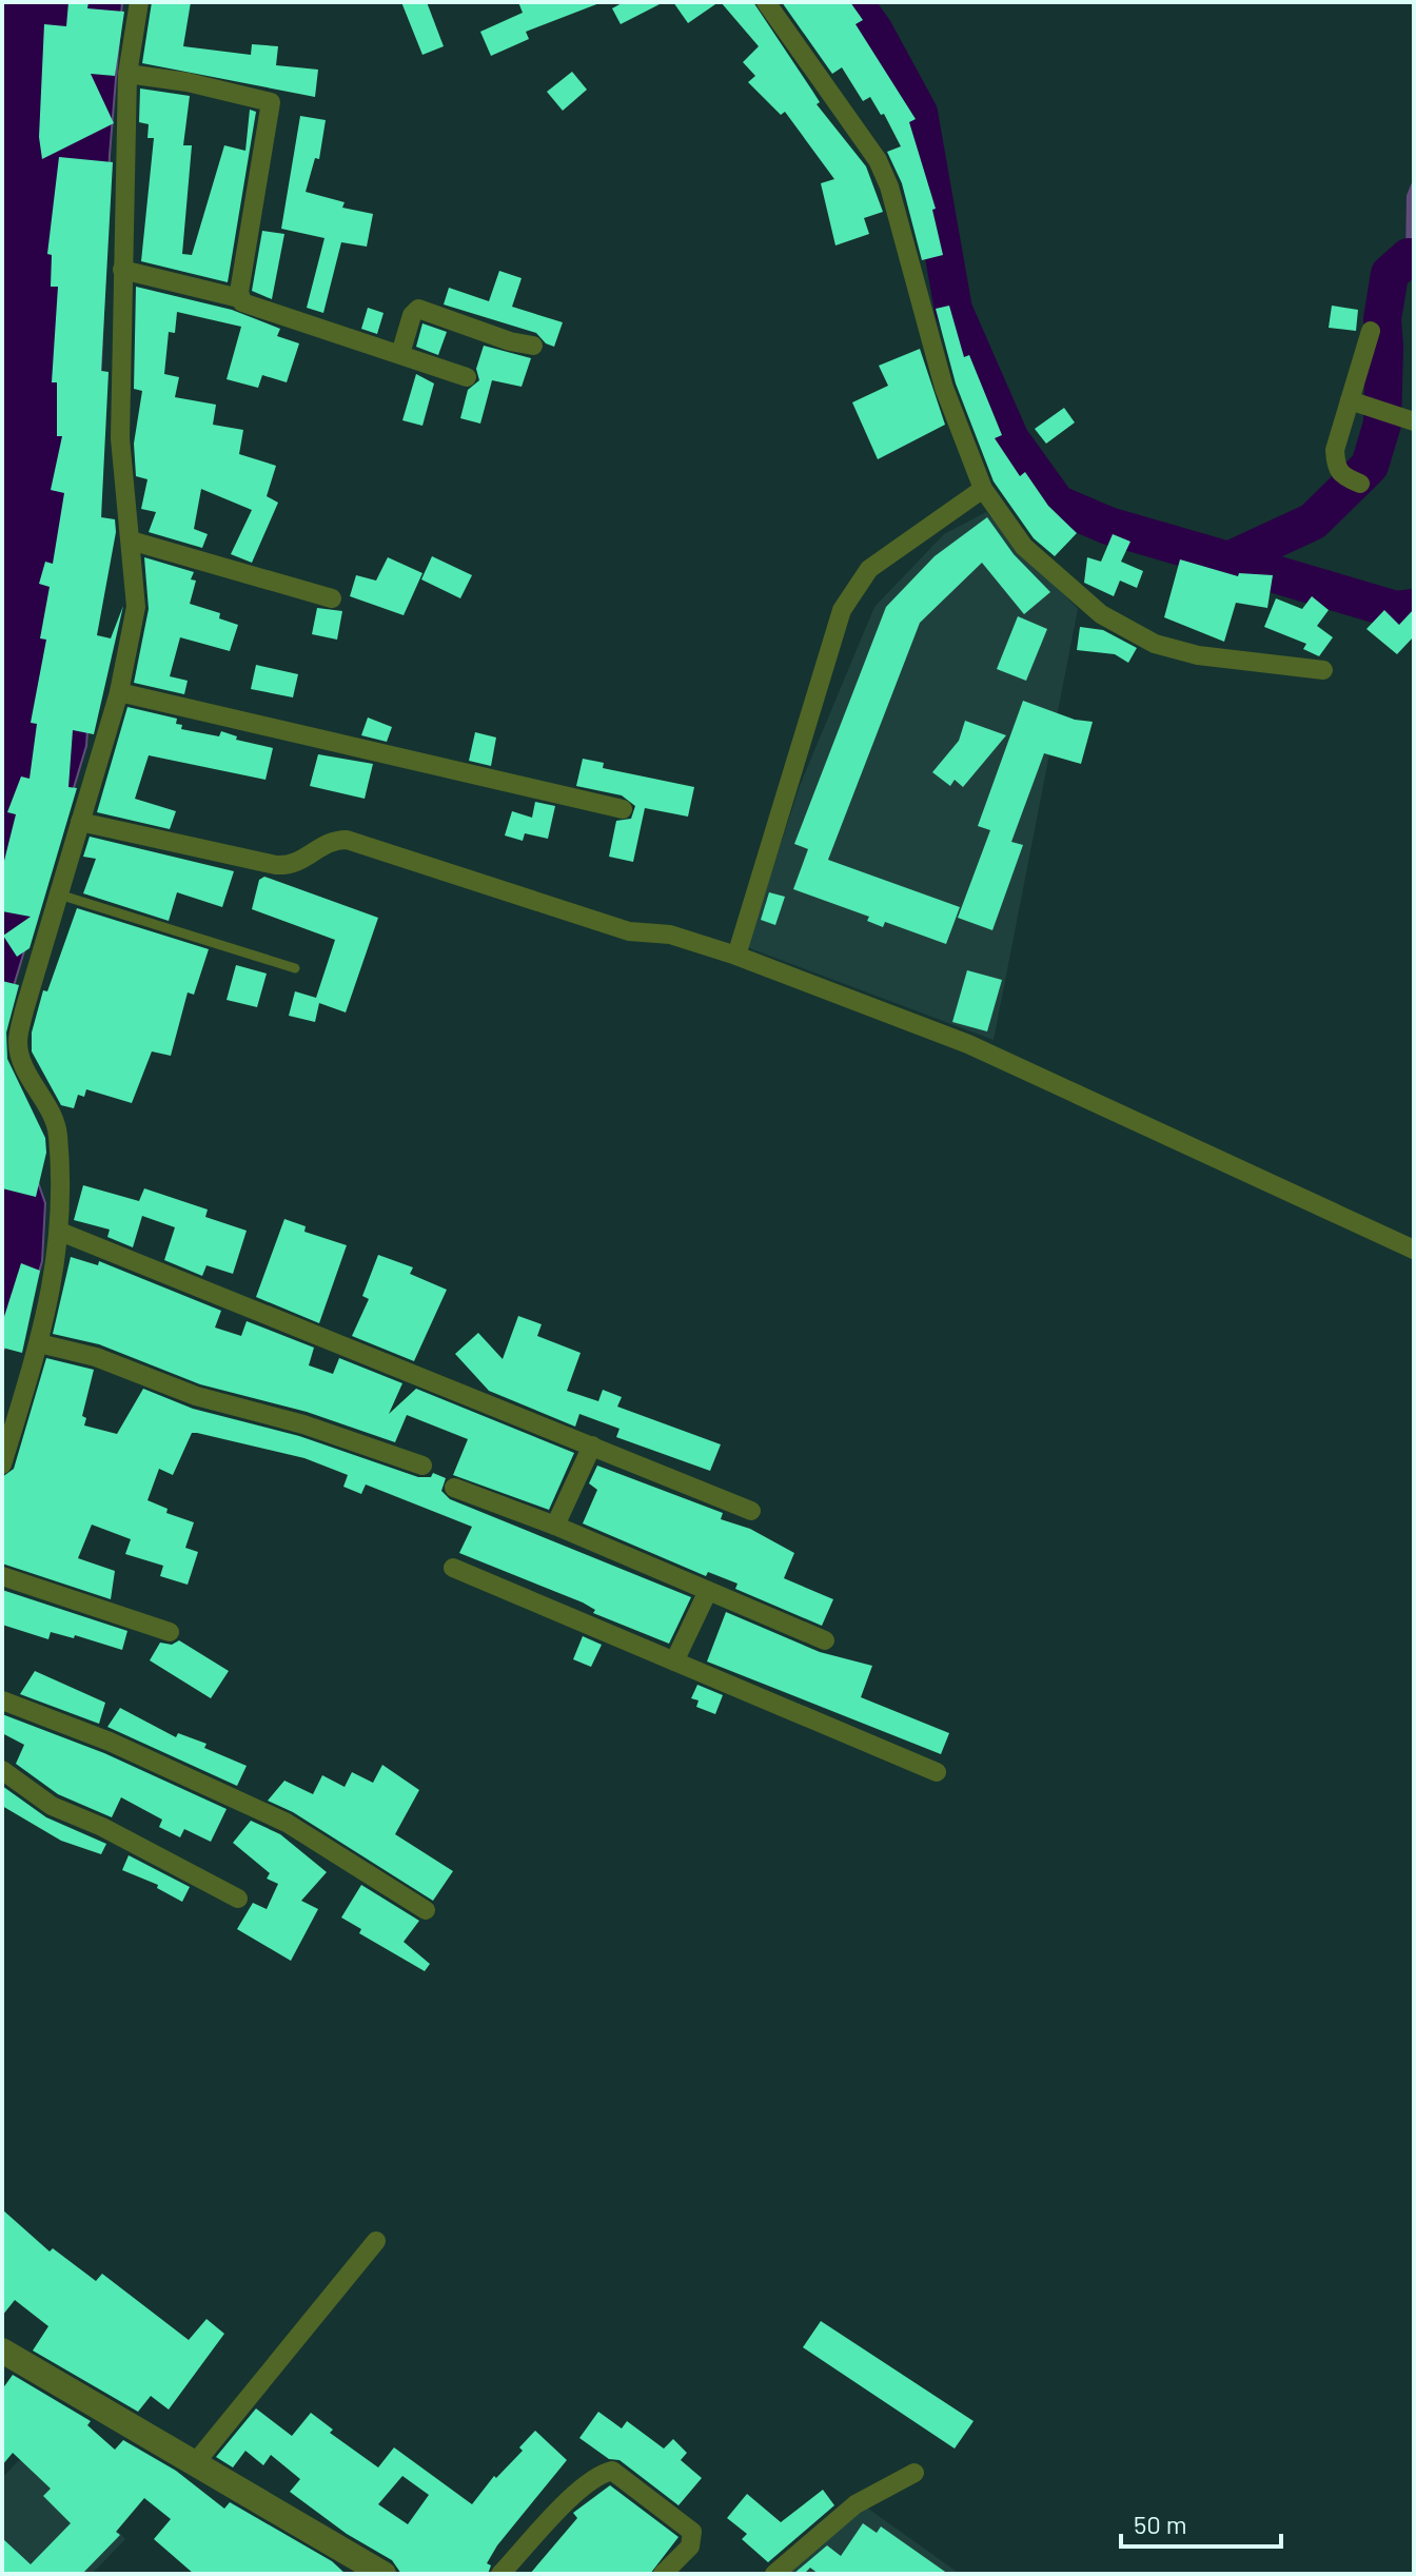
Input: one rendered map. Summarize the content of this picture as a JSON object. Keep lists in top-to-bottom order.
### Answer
{
  "scale_bar": "50 m"
}
